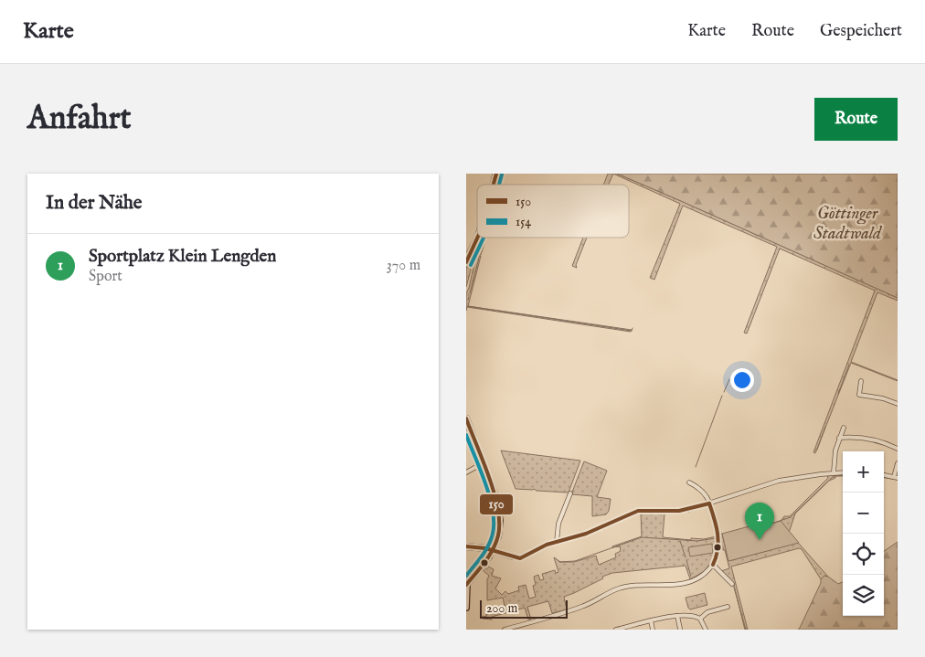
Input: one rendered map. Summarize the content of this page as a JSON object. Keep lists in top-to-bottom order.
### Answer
{
  "parks": ["Göttinger Stadtwald"],
  "lines": ["transit line 150", "transit line 154"],
  "legend": ["150", "154"],
  "scale_bar": "200 m",
  "page": {
    "header": "Karte",
    "nav": ["Karte", "Route", "Gespeichert"],
    "buttons": "Route",
    "title": "Anfahrt",
    "heading": "In der Nähe",
    "list": [
      {
        "mark": "1",
        "name": "Sportplatz Klein Lengden",
        "note": "Sport",
        "value": "370 m"
      }
    ],
    "map_buttons": ["+", "−"],
    "pins": "1",
    "scale": "200 m"
  }
}
